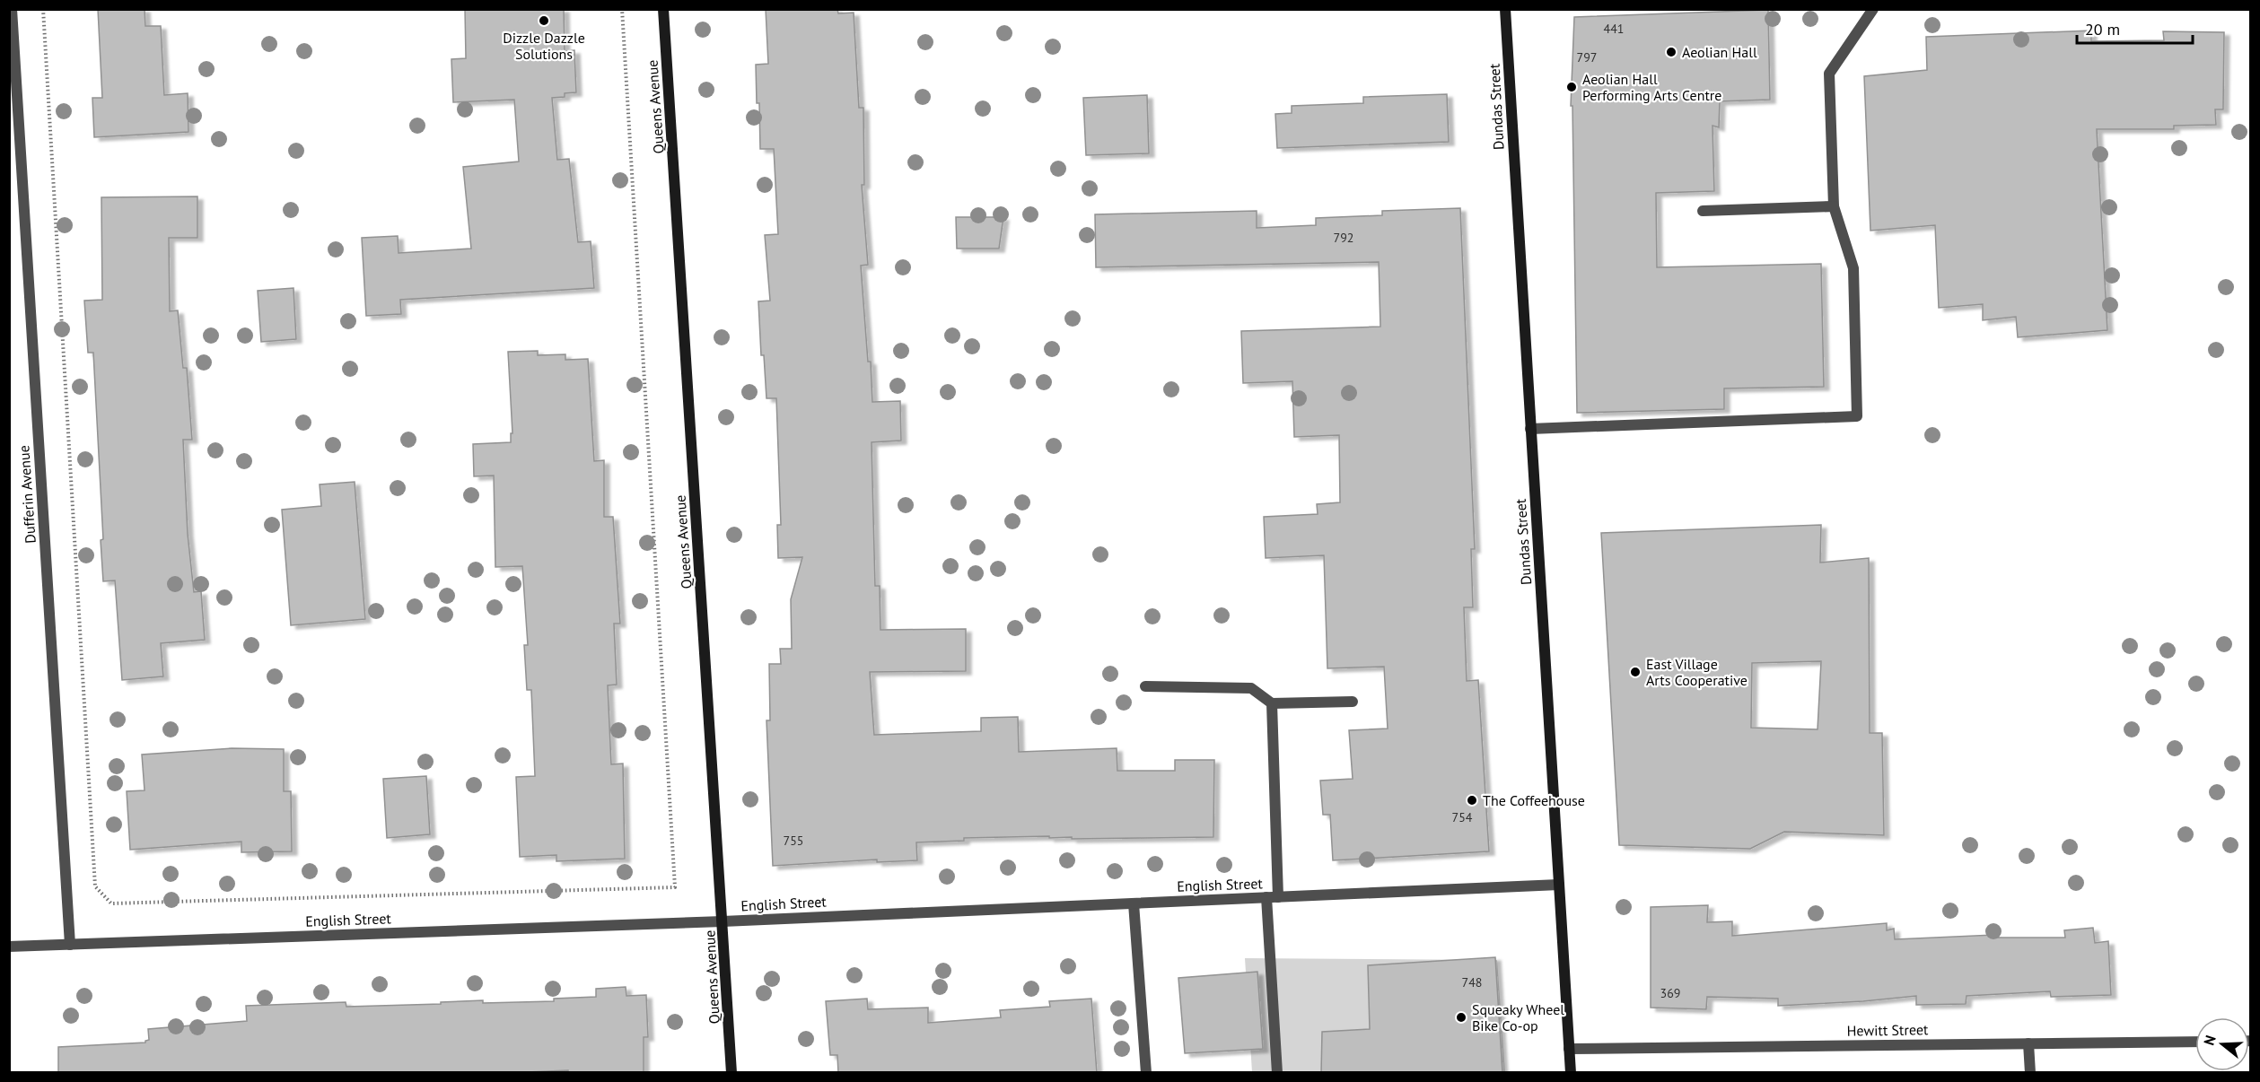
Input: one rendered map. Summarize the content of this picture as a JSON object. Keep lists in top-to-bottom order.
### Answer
{
  "streets": {
    "main road": ["Queens Avenue", "Dundas Street"],
    "street": ["Dufferin Avenue", "English Street", "Hewitt Street"]
  },
  "crossings": [
    ["Queens Avenue", "English Street"],
    ["Dundas Street", "English Street"],
    ["Dundas Street", "Hewitt Street"],
    ["Dufferin Avenue", "English Street"]
  ],
  "places": [
    "Dizzle Dazzle Solutions",
    "Aeolian Hall",
    "Aeolian Hall Performing Arts Centre",
    "East Village Arts Cooperative",
    "The Coffeehouse",
    "Squeaky Wheel Bike Co-op"
  ],
  "house_numbers": [
    "441",
    "797",
    "792",
    "754",
    "755",
    "748",
    "369"
  ],
  "scale_bar": "20 m",
  "north": "left"
}
